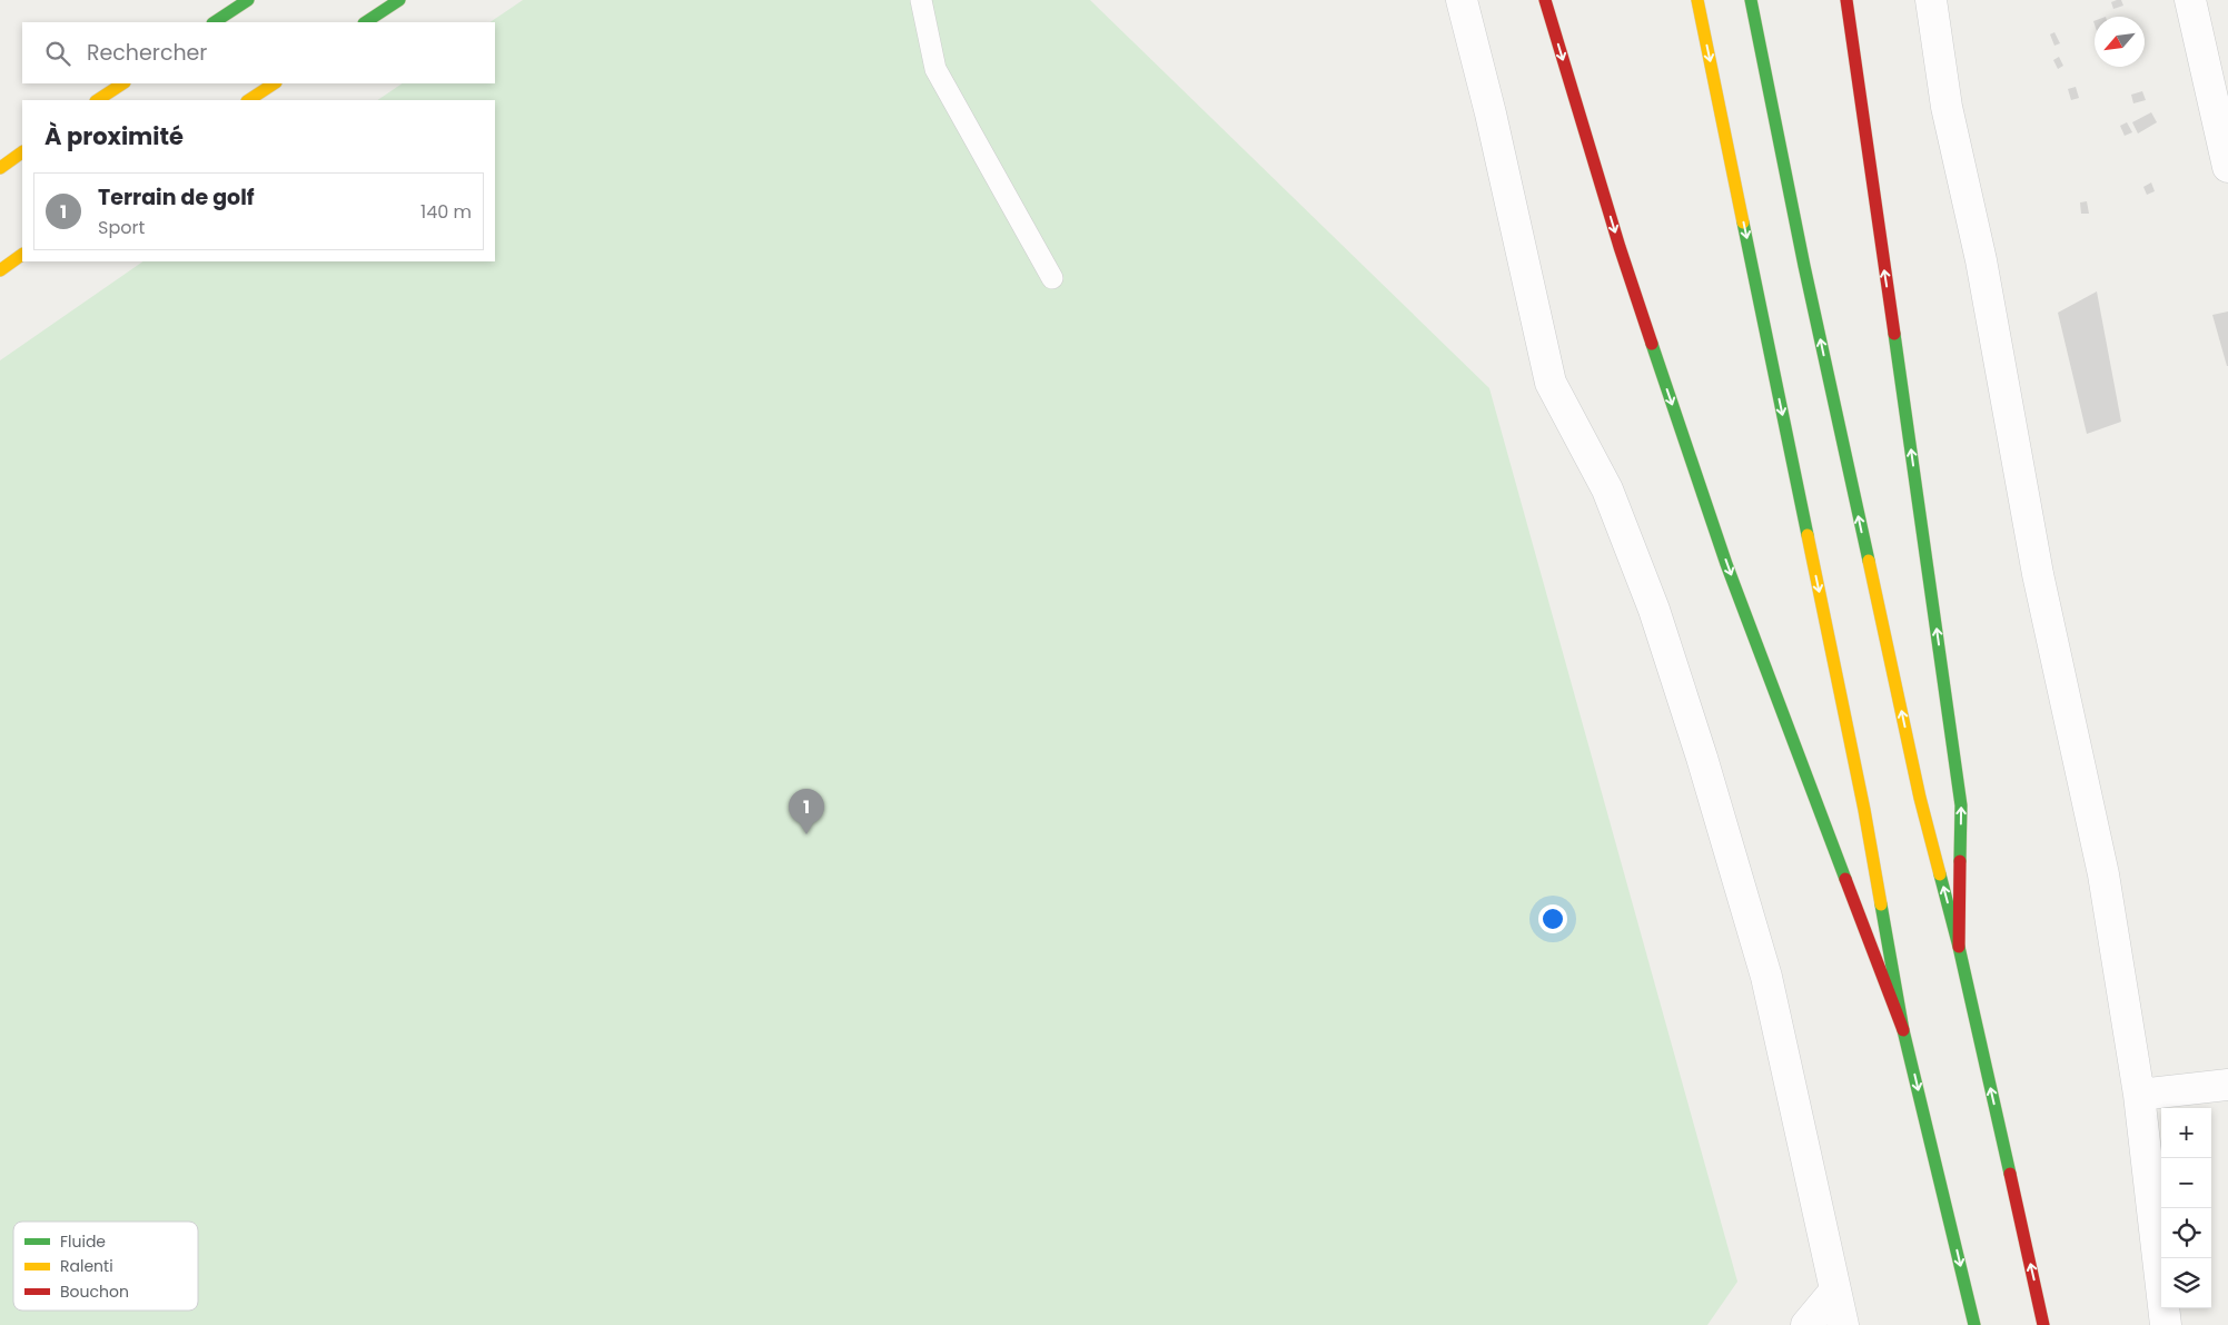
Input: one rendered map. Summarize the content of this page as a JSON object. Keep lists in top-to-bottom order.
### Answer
{
  "legend": ["Fluide", "Ralenti", "Bouchon"],
  "north": "bottom left",
  "page": {
    "search": "Rechercher",
    "heading": "À proximité",
    "list": [
      {
        "mark": "1",
        "name": "Terrain de golf",
        "note": "Sport",
        "value": "140 m"
      }
    ],
    "pins": "1",
    "map_buttons": ["+", "−"]
  }
}
